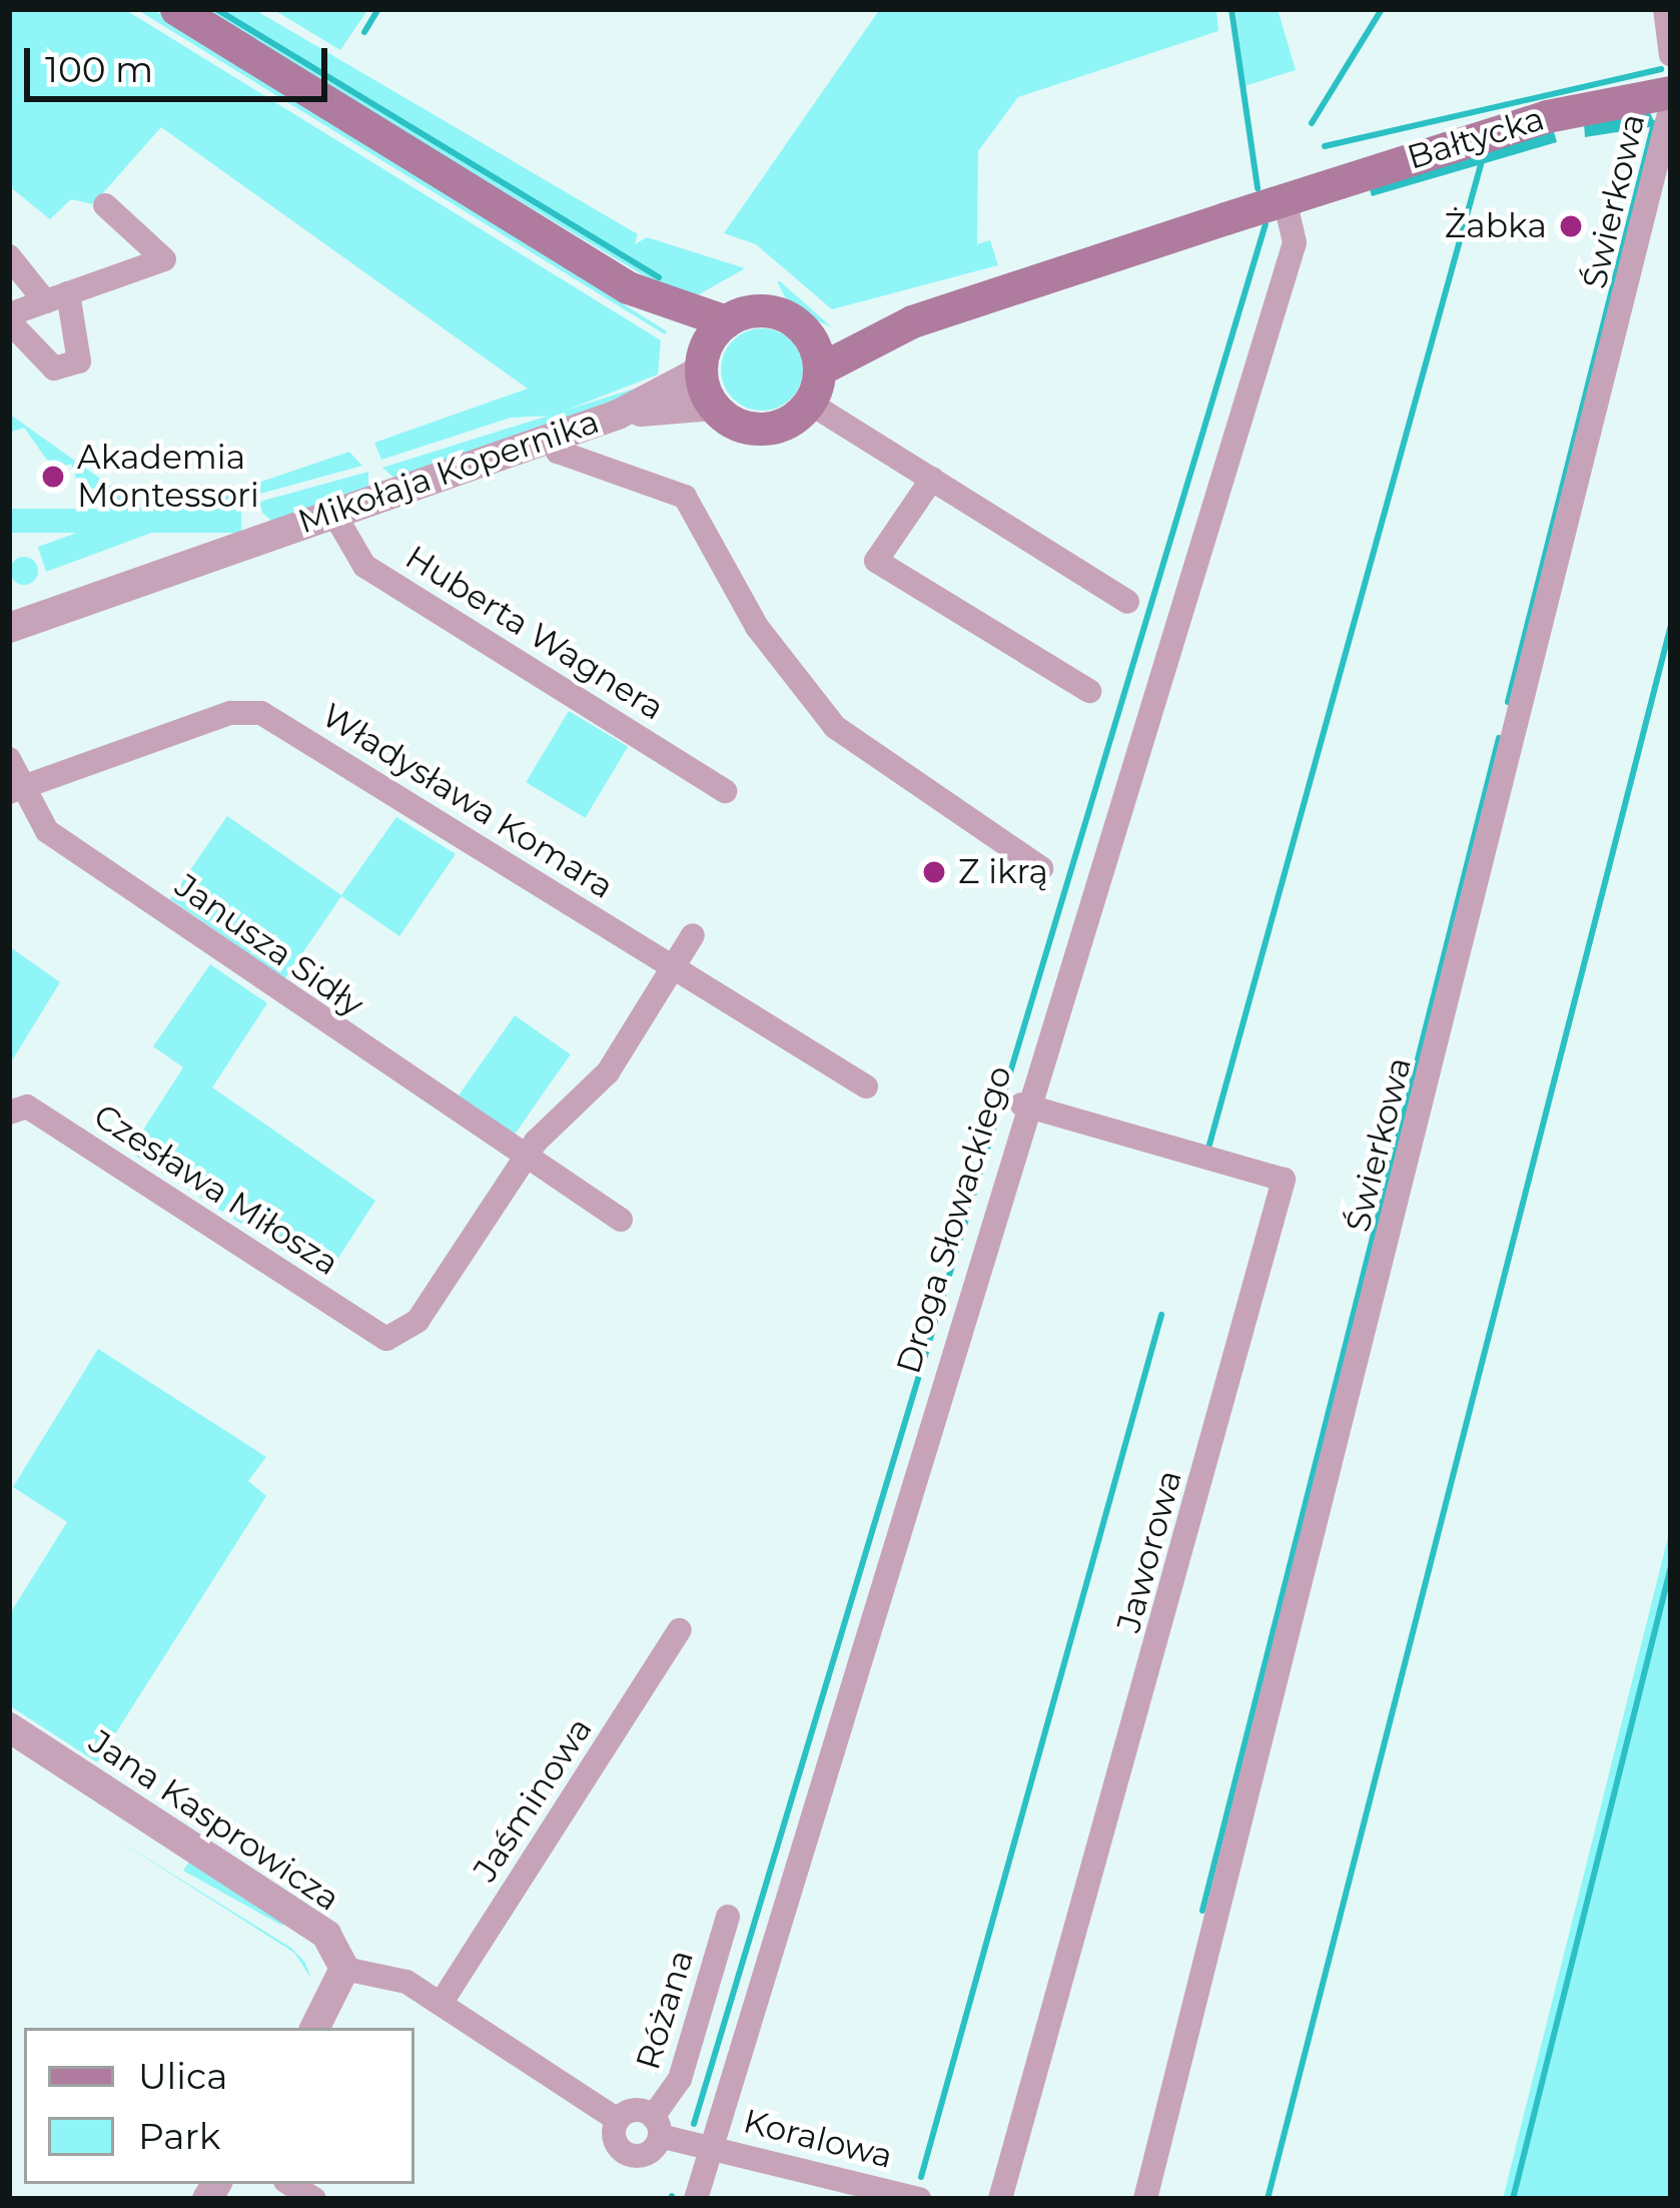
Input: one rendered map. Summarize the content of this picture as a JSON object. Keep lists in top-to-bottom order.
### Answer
{
  "streets": {
    "main road": ["Bałtycka", "Mikołaja Kopernika"],
    "street": [
      "Świerkowa",
      "Huberta Wagnera",
      "Władysława Komara",
      "Janusza Sidły",
      "Czesława Miłosza",
      "Droga Słowackiego",
      "Jaworowa",
      "Jaśminowa",
      "Jana Kasprowicza",
      "Różana",
      "Koralowa"
    ]
  },
  "crossings": [
    ["Bałtycka", "Świerkowa"],
    ["Bałtycka", "Droga Słowackiego"],
    ["Mikołaja Kopernika", "Huberta Wagnera"],
    ["Władysława Komara", "Janusza Sidły"],
    ["Janusza Sidły", "Czesława Miłosza"],
    ["Droga Słowackiego", "Jaworowa"],
    ["Droga Słowackiego", "Koralowa"]
  ],
  "places": ["Żabka", "Akademia Montessori", "Z ikrą"],
  "legend": ["Ulica", "Park"],
  "scale_bar": "100 m"
}
